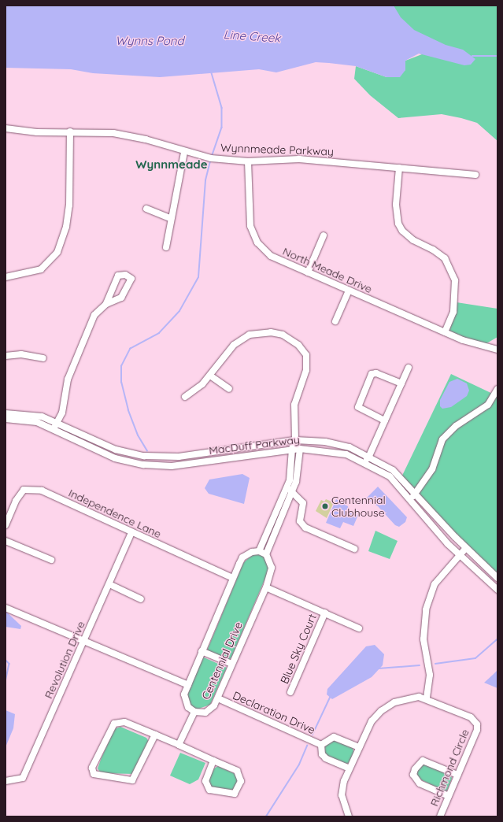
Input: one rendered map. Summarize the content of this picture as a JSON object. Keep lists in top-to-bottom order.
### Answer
{
  "streets": {
    "street": [
      "Wynnmeade Parkway",
      "North Meade Drive",
      "MacDuff Parkway",
      "Independence Lane",
      "Blue Sky Court",
      "Revolution Drive",
      "Centennial Drive",
      "Declaration Drive",
      "Richmond Circle"
    ]
  },
  "crossings": [
    ["Wynnmeade Parkway", "North Meade Drive"],
    ["Independence Lane", "Revolution Drive"],
    ["Independence Lane", "Centennial Drive"],
    ["Centennial Drive", "Declaration Drive"]
  ],
  "districts": ["Wynnmeade"],
  "water": ["Line Creek", "Wynns Pond"],
  "places": ["Centennial Clubhouse"]
}
